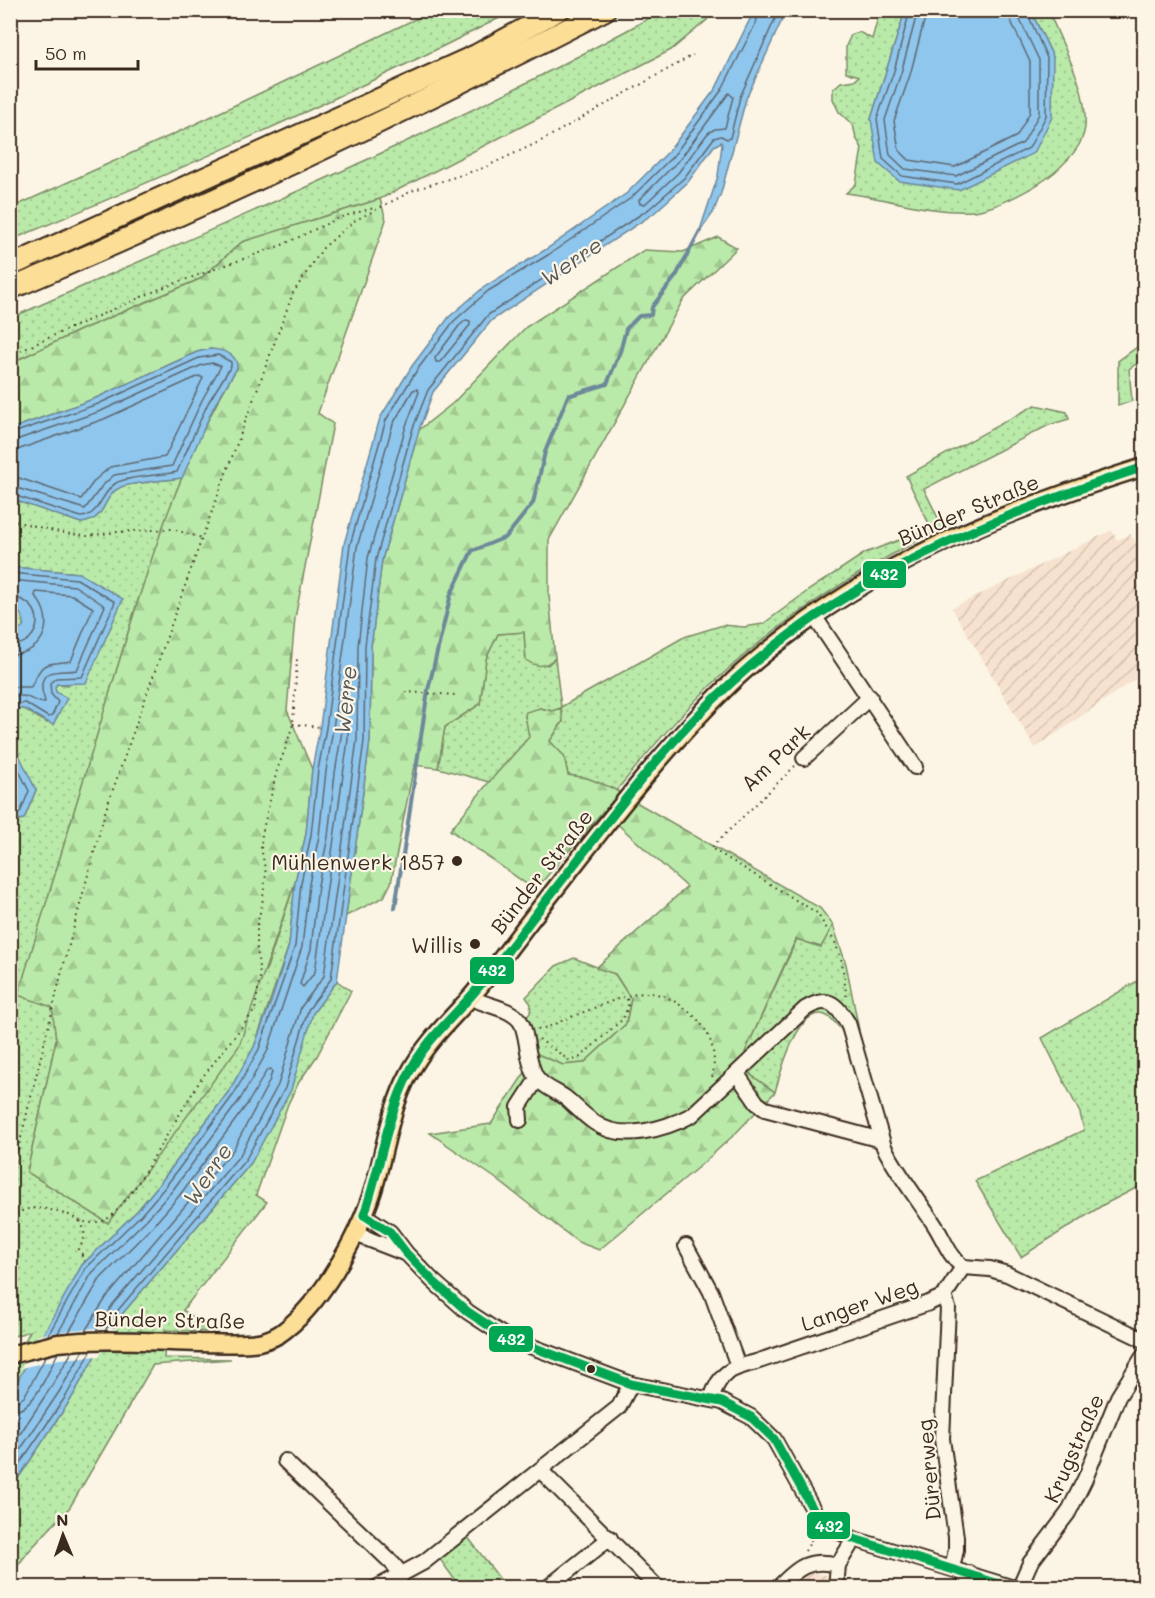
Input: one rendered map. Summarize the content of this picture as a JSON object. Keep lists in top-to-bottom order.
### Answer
{
  "streets": {
    "main road": ["Bünder Straße"],
    "street": [
      "Am Park",
      "Langer Weg",
      "Krugstraße",
      "Dürerweg"
    ]
  },
  "crossings": [
    ["Langer Weg", "Dürerweg"]
  ],
  "water": ["Werre"],
  "places": ["Mühlenwerk 1857", "Willis"],
  "lines": ["transit line 432"],
  "scale_bar": "50 m",
  "north": "top"
}
